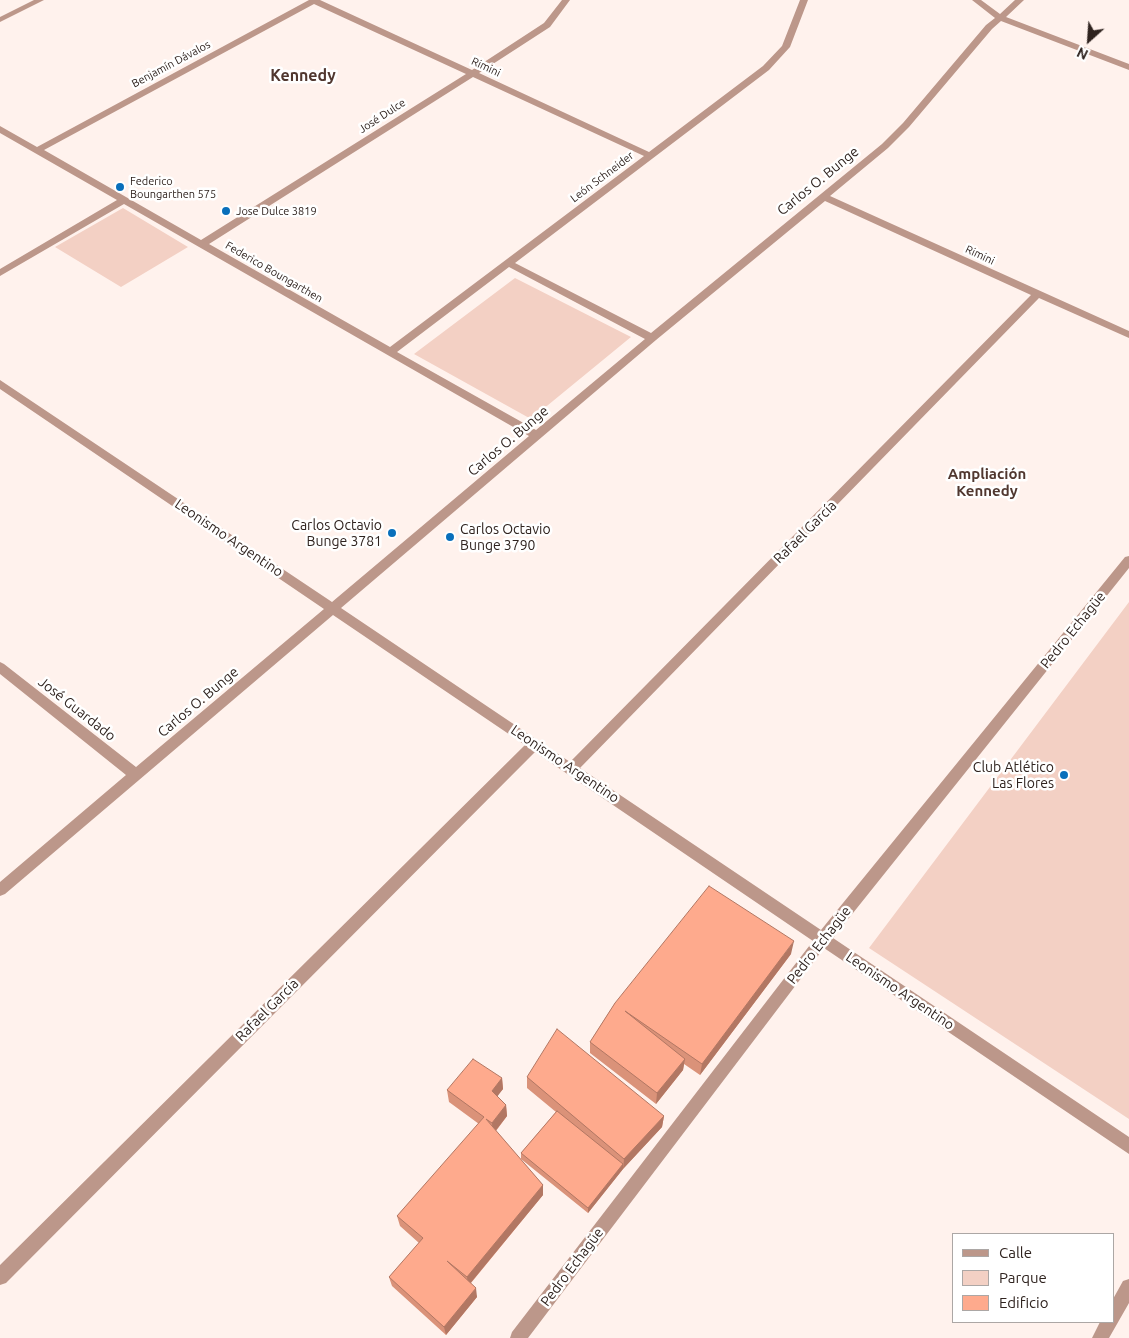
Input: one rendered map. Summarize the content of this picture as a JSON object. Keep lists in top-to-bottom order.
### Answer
{
  "streets": {
    "street": [
      "Benjamín Dávalos",
      "Rimini",
      "José Dulce",
      "León Schneider",
      "Carlos O. Bunge",
      "Federico Boungarthen",
      "Rafael García",
      "Leonismo Argentino",
      "Pedro Echagüe",
      "José Guardado"
    ]
  },
  "crossings": [
    ["Benjamín Dávalos", "Rimini"],
    ["Benjamín Dávalos", "Federico Boungarthen"],
    ["Rimini", "José Dulce"],
    ["Rimini", "León Schneider"],
    ["Rimini", "Carlos O. Bunge"],
    ["Rimini", "Rafael García"],
    ["José Dulce", "Federico Boungarthen"],
    ["León Schneider", "Federico Boungarthen"],
    ["Carlos O. Bunge", "Federico Boungarthen"],
    ["Carlos O. Bunge", "Leonismo Argentino"],
    ["Carlos O. Bunge", "José Guardado"],
    ["Rafael García", "Leonismo Argentino"],
    ["Leonismo Argentino", "Pedro Echagüe"]
  ],
  "districts": ["Kennedy", "Ampliación Kennedy"],
  "places": [
    "Federico Boungarthen 575",
    "Jose Dulce 3819",
    "Carlos Octavio Bunge 3781",
    "Carlos Octavio Bunge 3790",
    "Club Atlético Las Flores"
  ],
  "legend": ["Calle", "Parque", "Edificio"],
  "north": "bottom left"
}
